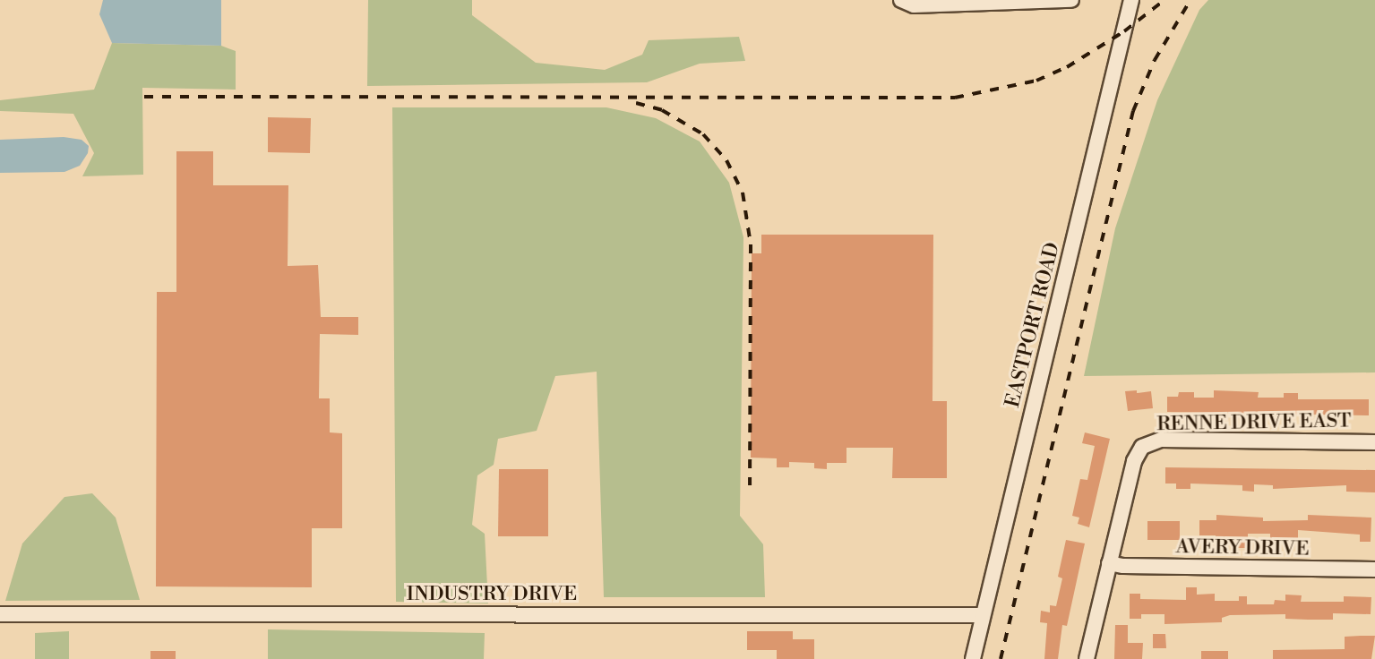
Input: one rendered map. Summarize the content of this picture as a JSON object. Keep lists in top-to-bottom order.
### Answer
{
  "streets": {
    "street": [
      "EASTPORT ROAD",
      "RENNE DRIVE EAST",
      "AVERY DRIVE",
      "INDUSTRY DRIVE"
    ]
  },
  "crossings": [
    ["EASTPORT ROAD", "INDUSTRY DRIVE"],
    ["RENNE DRIVE EAST", "AVERY DRIVE"]
  ]
}
